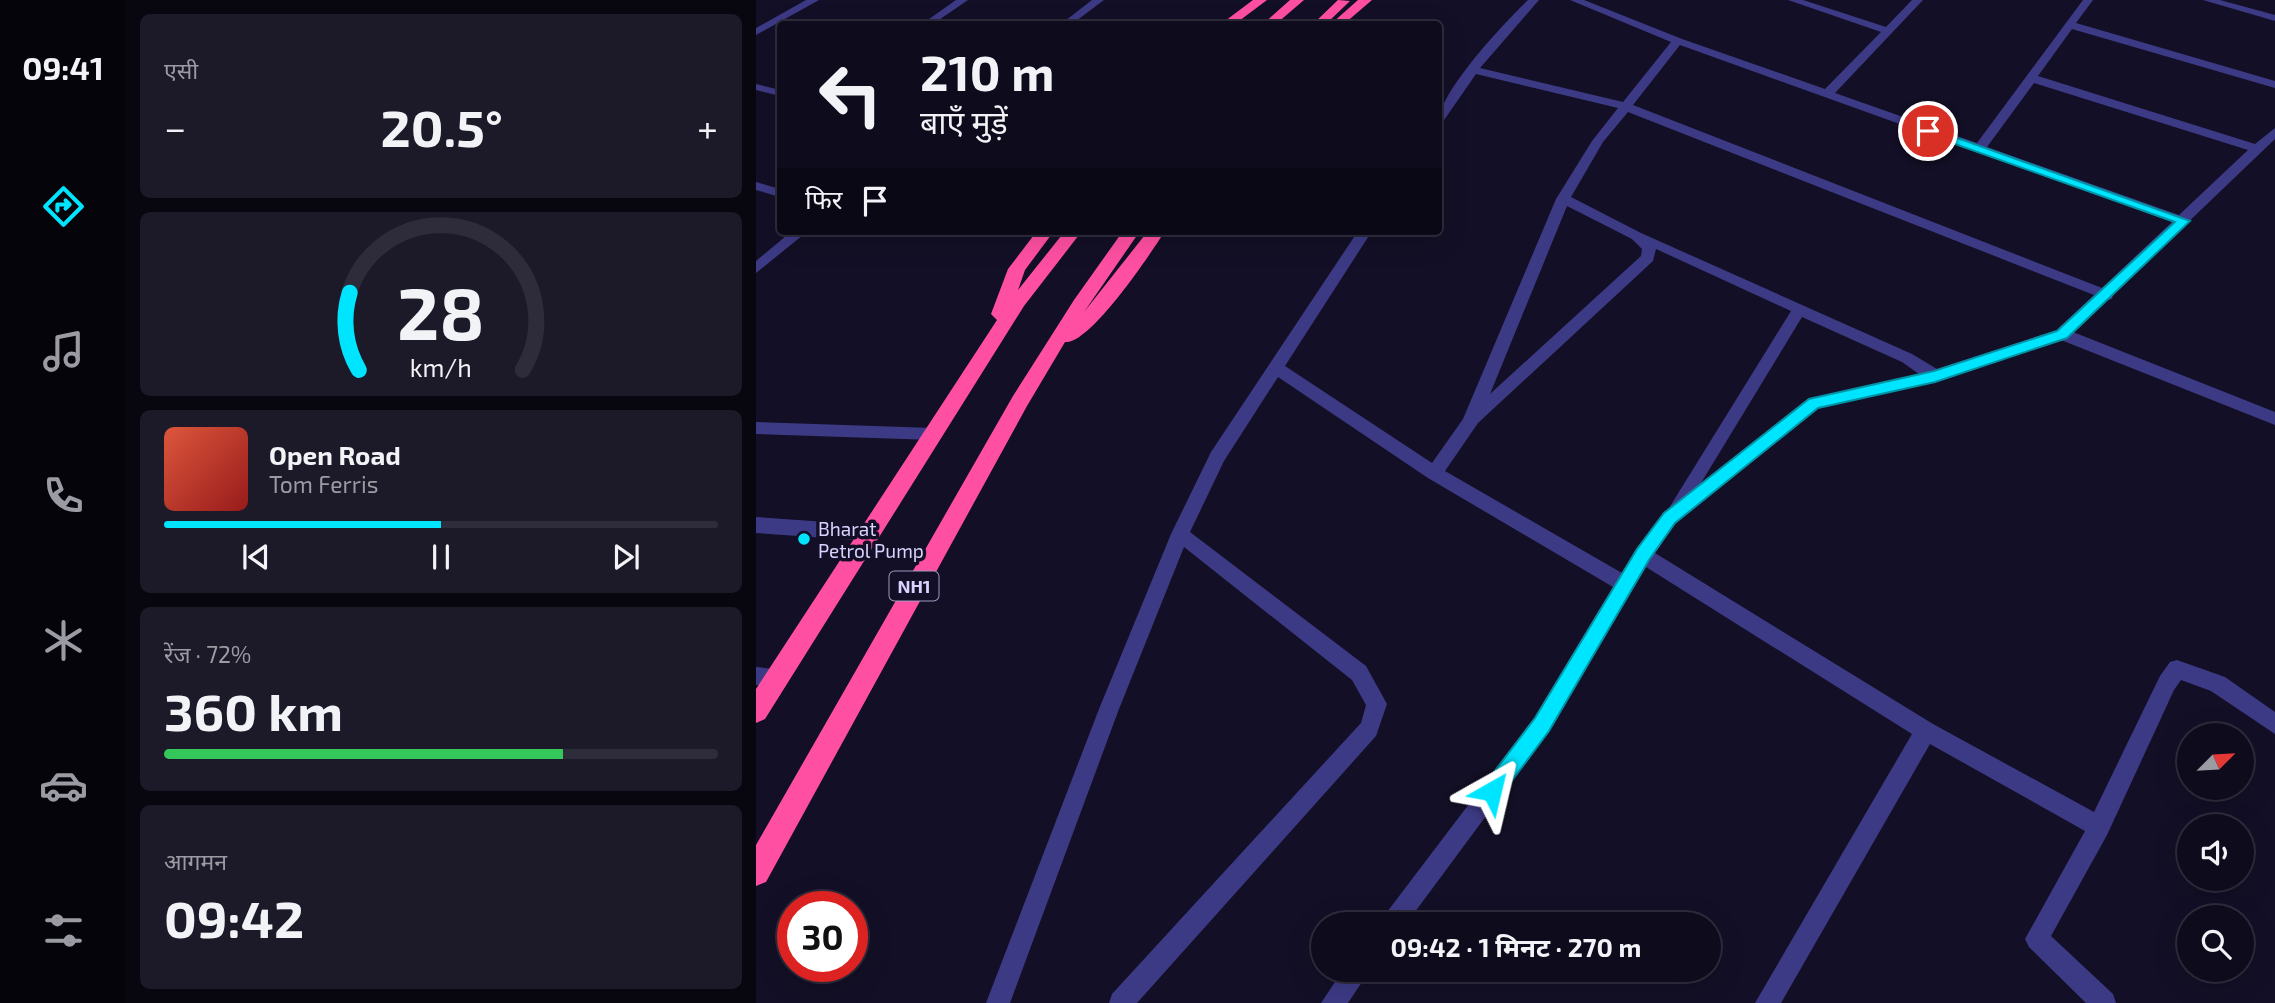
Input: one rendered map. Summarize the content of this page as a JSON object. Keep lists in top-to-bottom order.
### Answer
{
  "streets": {
    "highway": ["NH1"]
  },
  "places": ["Bharat Petrol Pump"],
  "north": "top right",
  "page": {
    "tabs": "09:41",
    "tile": [
      "एसी",
      ["रेंज · 72%", "360 km"],
      ["आगमन", "09:42"]
    ],
    "turn": ["210 m", "बाएँ मुड़ें"],
    "heat": ["−", "20.5°", "+"],
    "then": "फिर",
    "song": ["Open Road", "Tom Ferris"],
    "limit": "30",
    "trip": "09:42 · 1 मिनट · 270 m",
    "gauge": ["28", "km/h"]
  }
}
